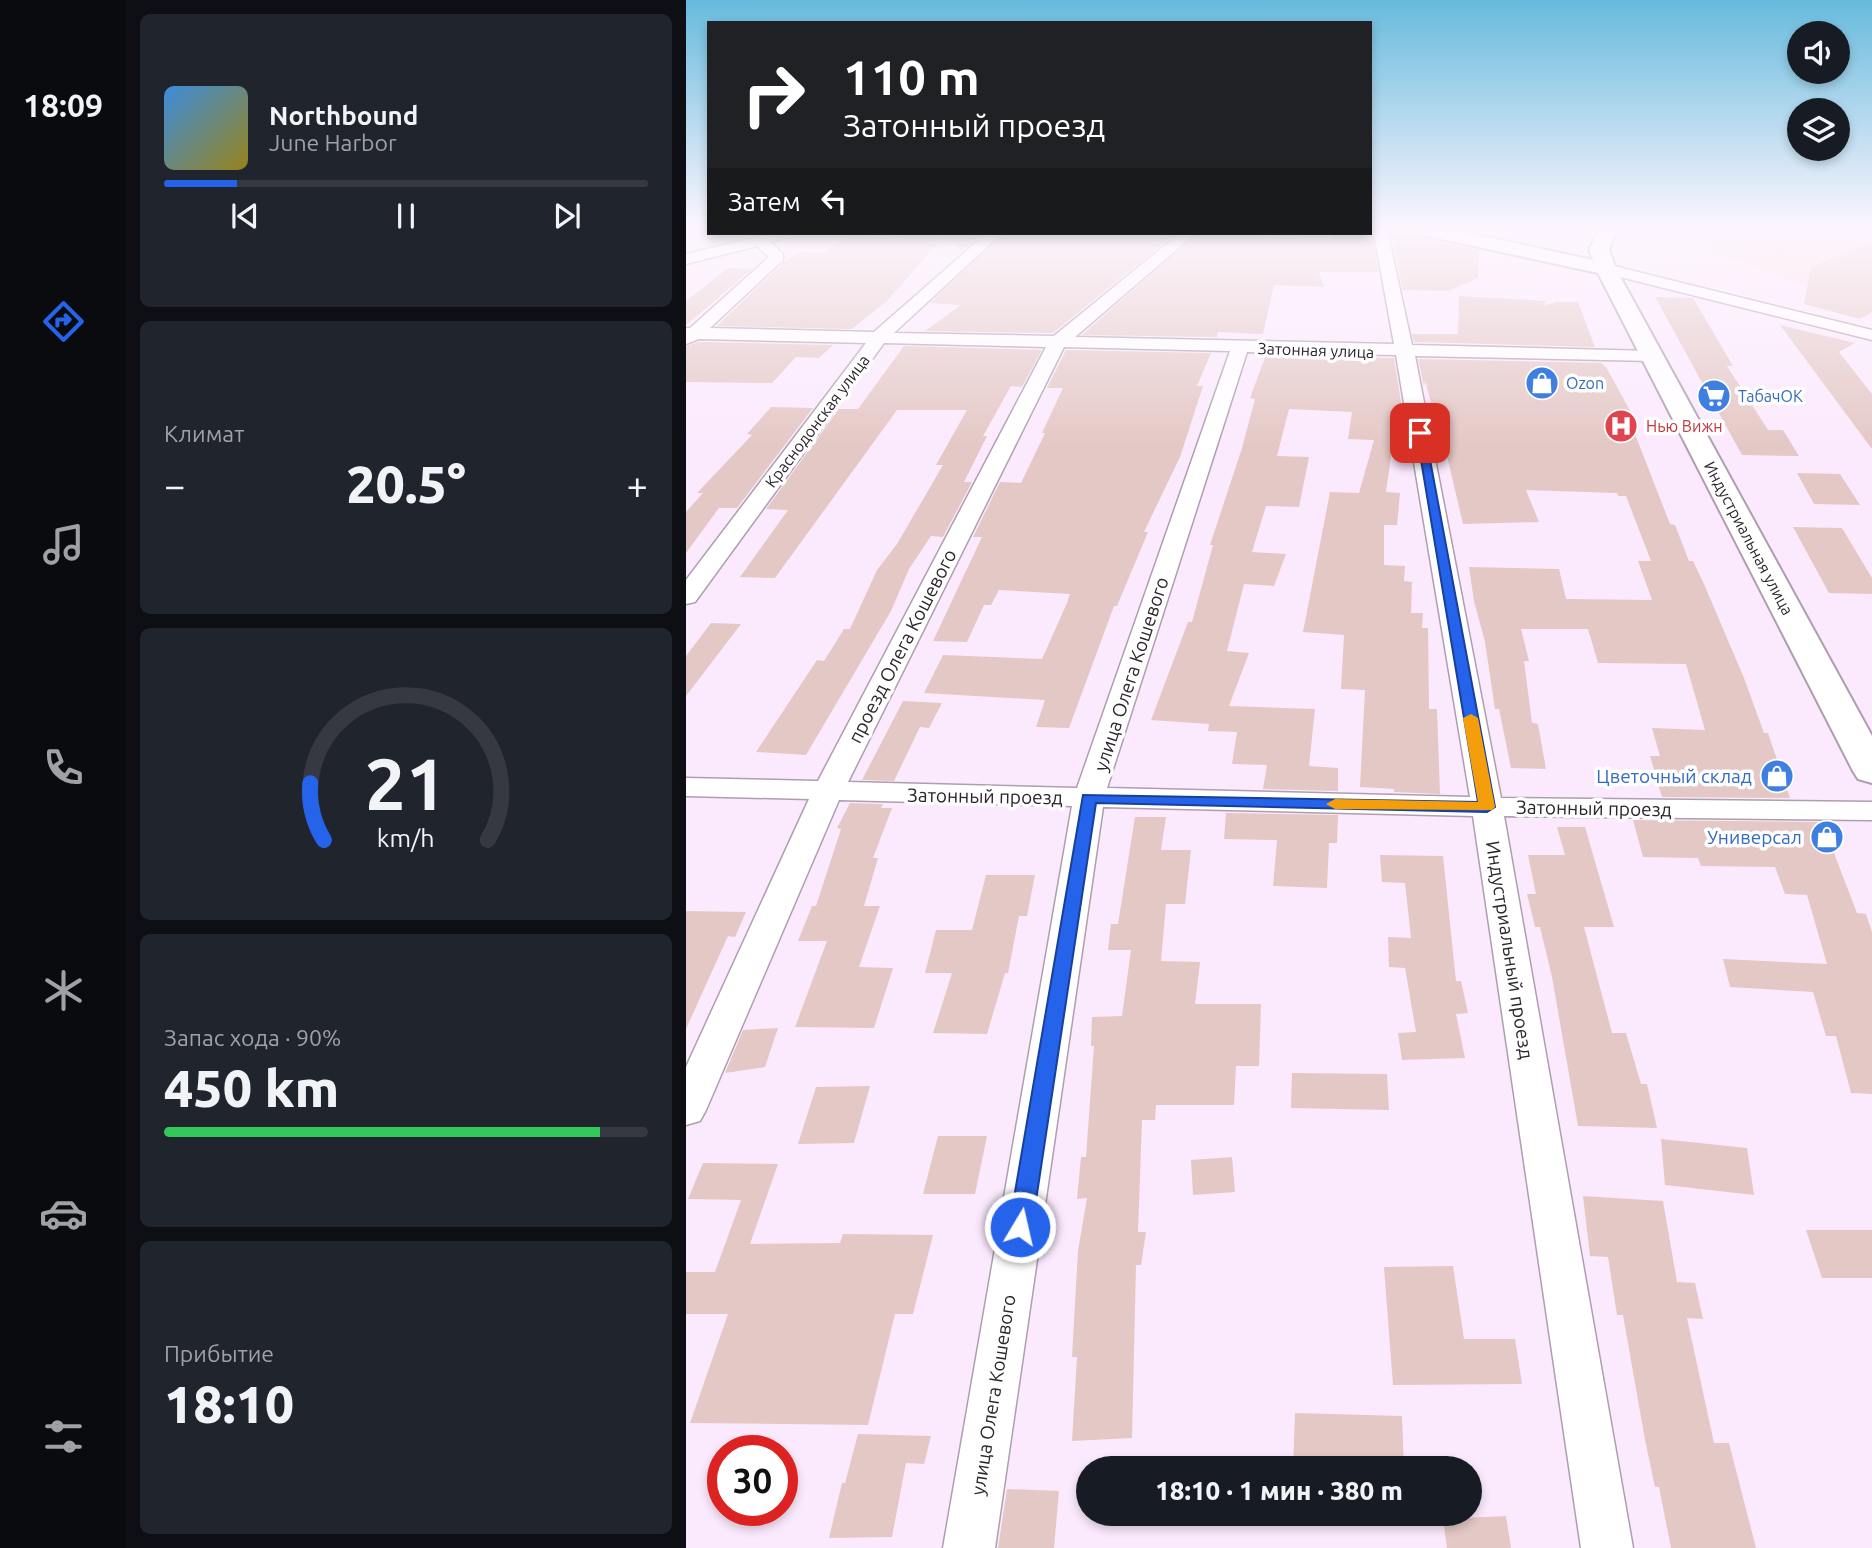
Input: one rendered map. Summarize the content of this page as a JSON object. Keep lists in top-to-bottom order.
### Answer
{
  "streets": {
    "main road": ["Индустриальная улица"],
    "street": [
      "Затонная улица",
      "Краснодонская улица",
      "проезд Олега Кошевого",
      "улица Олега Кошевого",
      "Затонный проезд",
      "Индустриальный проезд"
    ]
  },
  "crossings": [
    ["Затонная улица", "Краснодонская улица"],
    ["Затонная улица", "Индустриальная улица"],
    ["Затонная улица", "проезд Олега Кошевого"],
    ["Затонная улица", "улица Олега Кошевого"],
    ["Затонная улица", "Индустриальный проезд"],
    ["проезд Олега Кошевого", "Затонный проезд"],
    ["улица Олега Кошевого", "Затонный проезд"],
    ["Затонный проезд", "Индустриальный проезд"]
  ],
  "places": {
    "shop": ["Ozon", "Цветочный склад", "Универсал"],
    "supermarket": ["ТабачОК"],
    "hospital": ["Нью Вижн"]
  },
  "page": {
    "tabs": "18:09",
    "turn": ["110 m", "Затонный проезд"],
    "song": ["Northbound", "June Harbor"],
    "then": "Затем",
    "tile": [
      "Климат",
      ["Запас хода · 90%", "450 km"],
      ["Прибытие", "18:10"]
    ],
    "heat": ["−", "20.5°", "+"],
    "limit": "30",
    "trip": "18:10 · 1 мин · 380 m",
    "gauge": ["21", "km/h"]
  }
}
